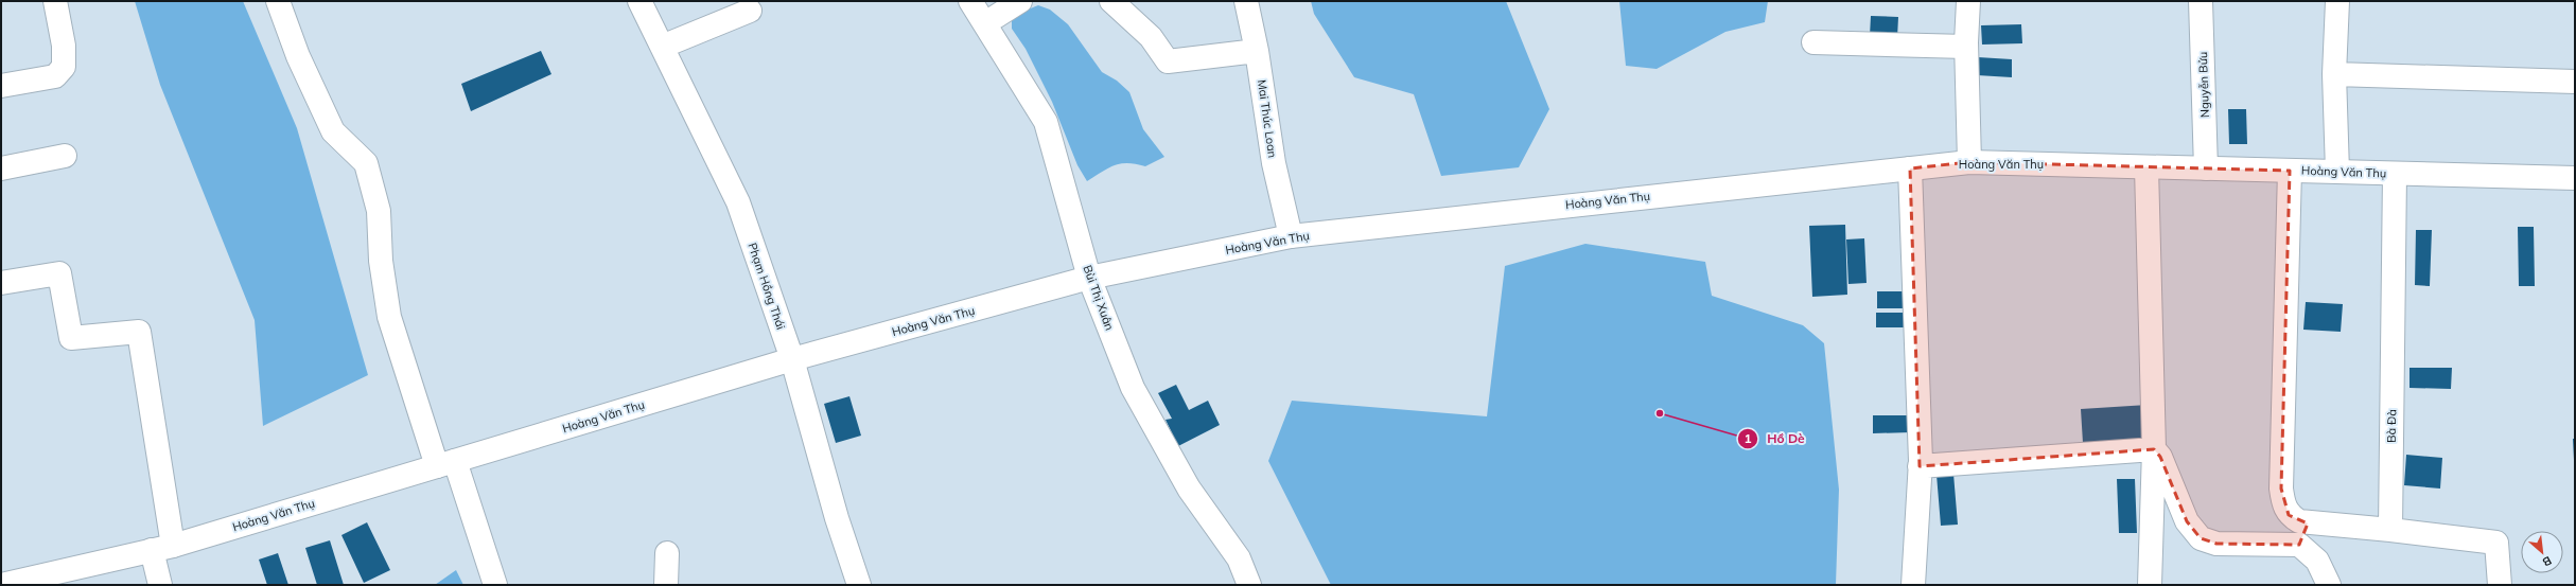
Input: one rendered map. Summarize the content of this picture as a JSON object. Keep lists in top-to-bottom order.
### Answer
{
  "streets": {
    "street": [
      "Nguyễn Bửu",
      "Mai Thúc Loan",
      "Hoàng Văn Thụ",
      "Phạm Hồng Thái",
      "Bùi Thị Xuân",
      "Bà Đà"
    ]
  },
  "crossings": [
    ["Nguyễn Bửu", "Hoàng Văn Thụ"],
    ["Mai Thúc Loan", "Hoàng Văn Thụ"],
    ["Hoàng Văn Thụ", "Phạm Hồng Thái"],
    ["Hoàng Văn Thụ", "Bùi Thị Xuân"],
    ["Hoàng Văn Thụ", "Bà Đà"]
  ],
  "places": ["Hồ Dè"],
  "north": "bottom right"
}
